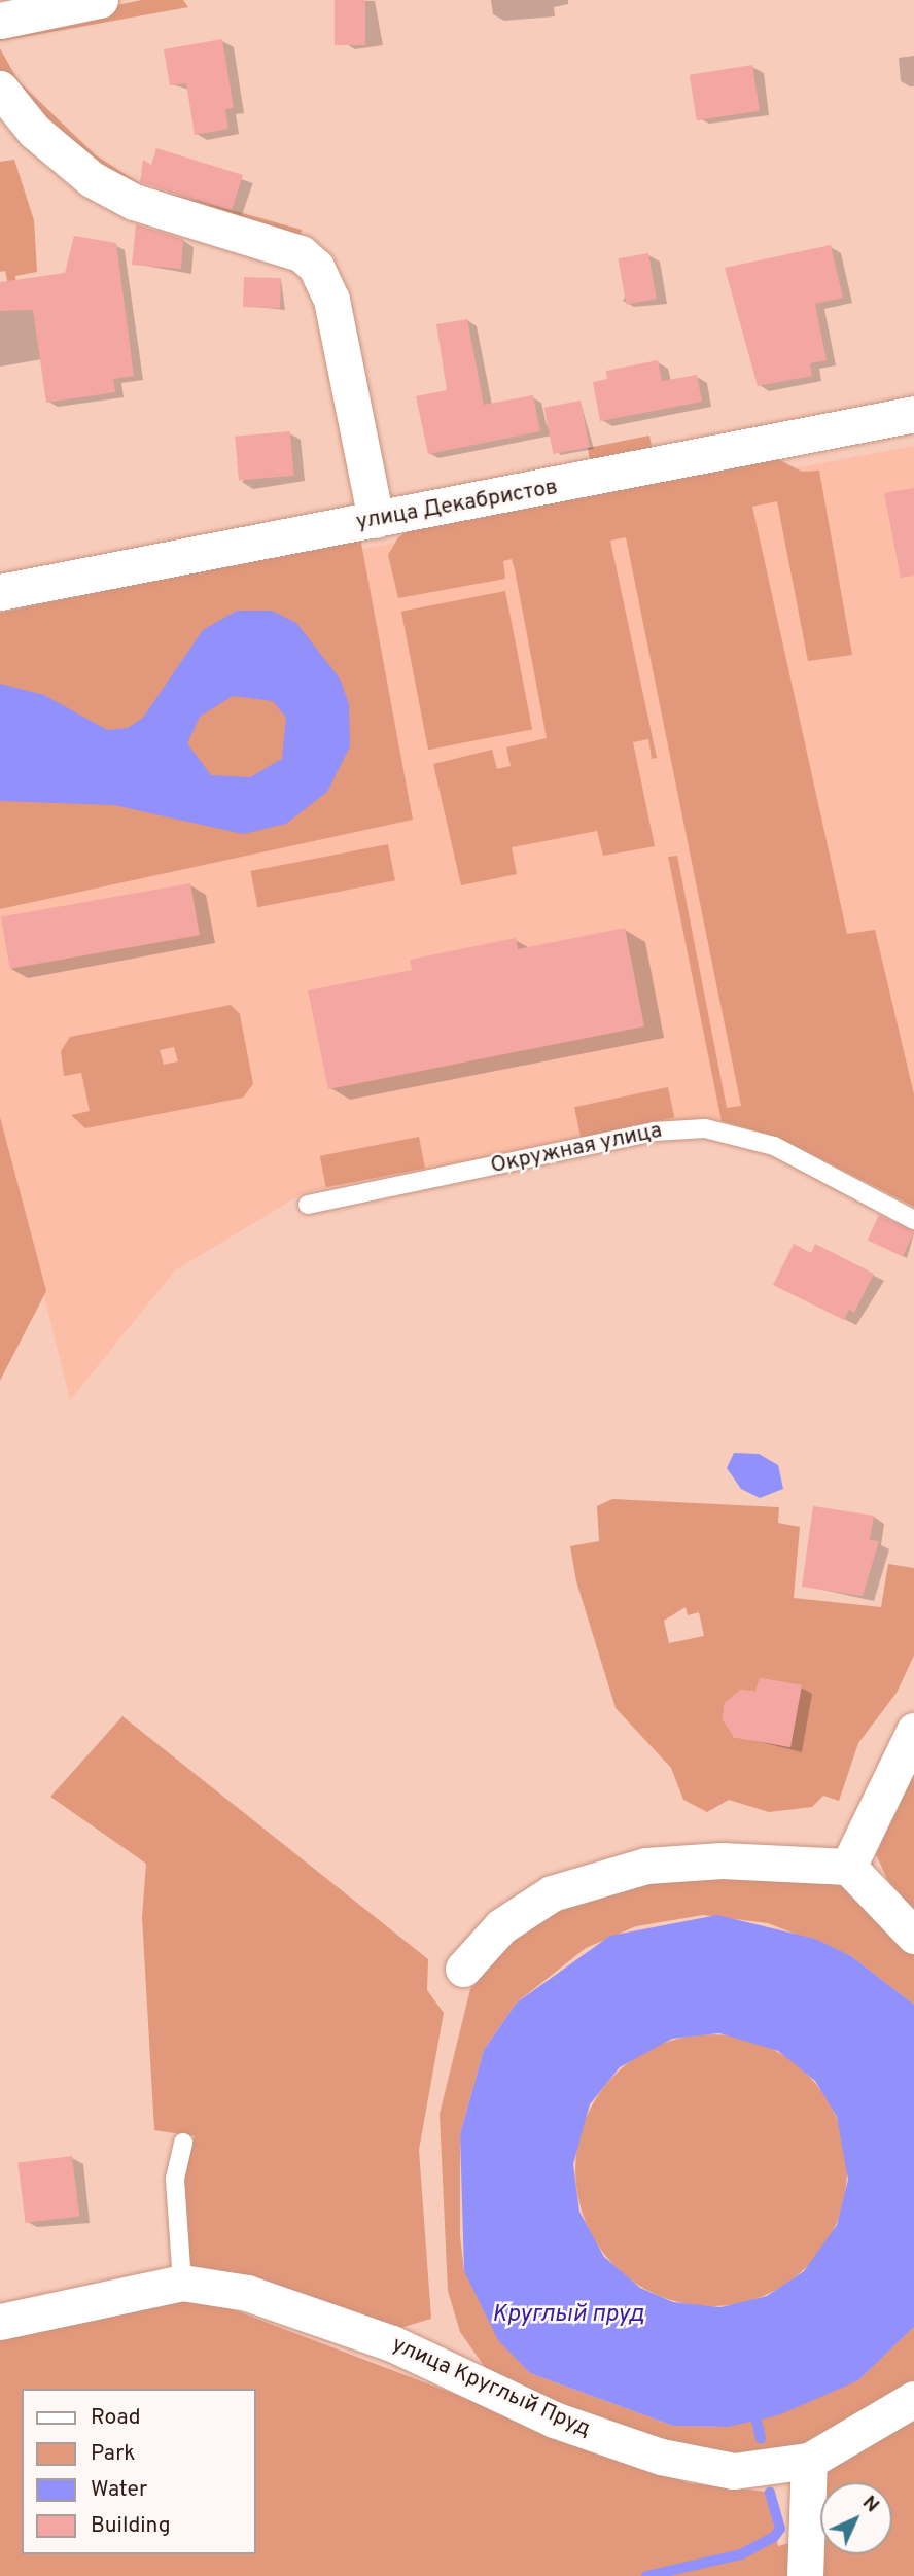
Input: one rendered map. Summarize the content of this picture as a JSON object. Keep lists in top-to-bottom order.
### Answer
{
  "streets": {
    "street": ["улица Декабристов", "улица Круглый Пруд"],
    "lane": ["Окружная улица"]
  },
  "water": ["Круглый пруд"],
  "legend": [
    "Road",
    "Park",
    "Water",
    "Building"
  ],
  "north": "top right"
}
